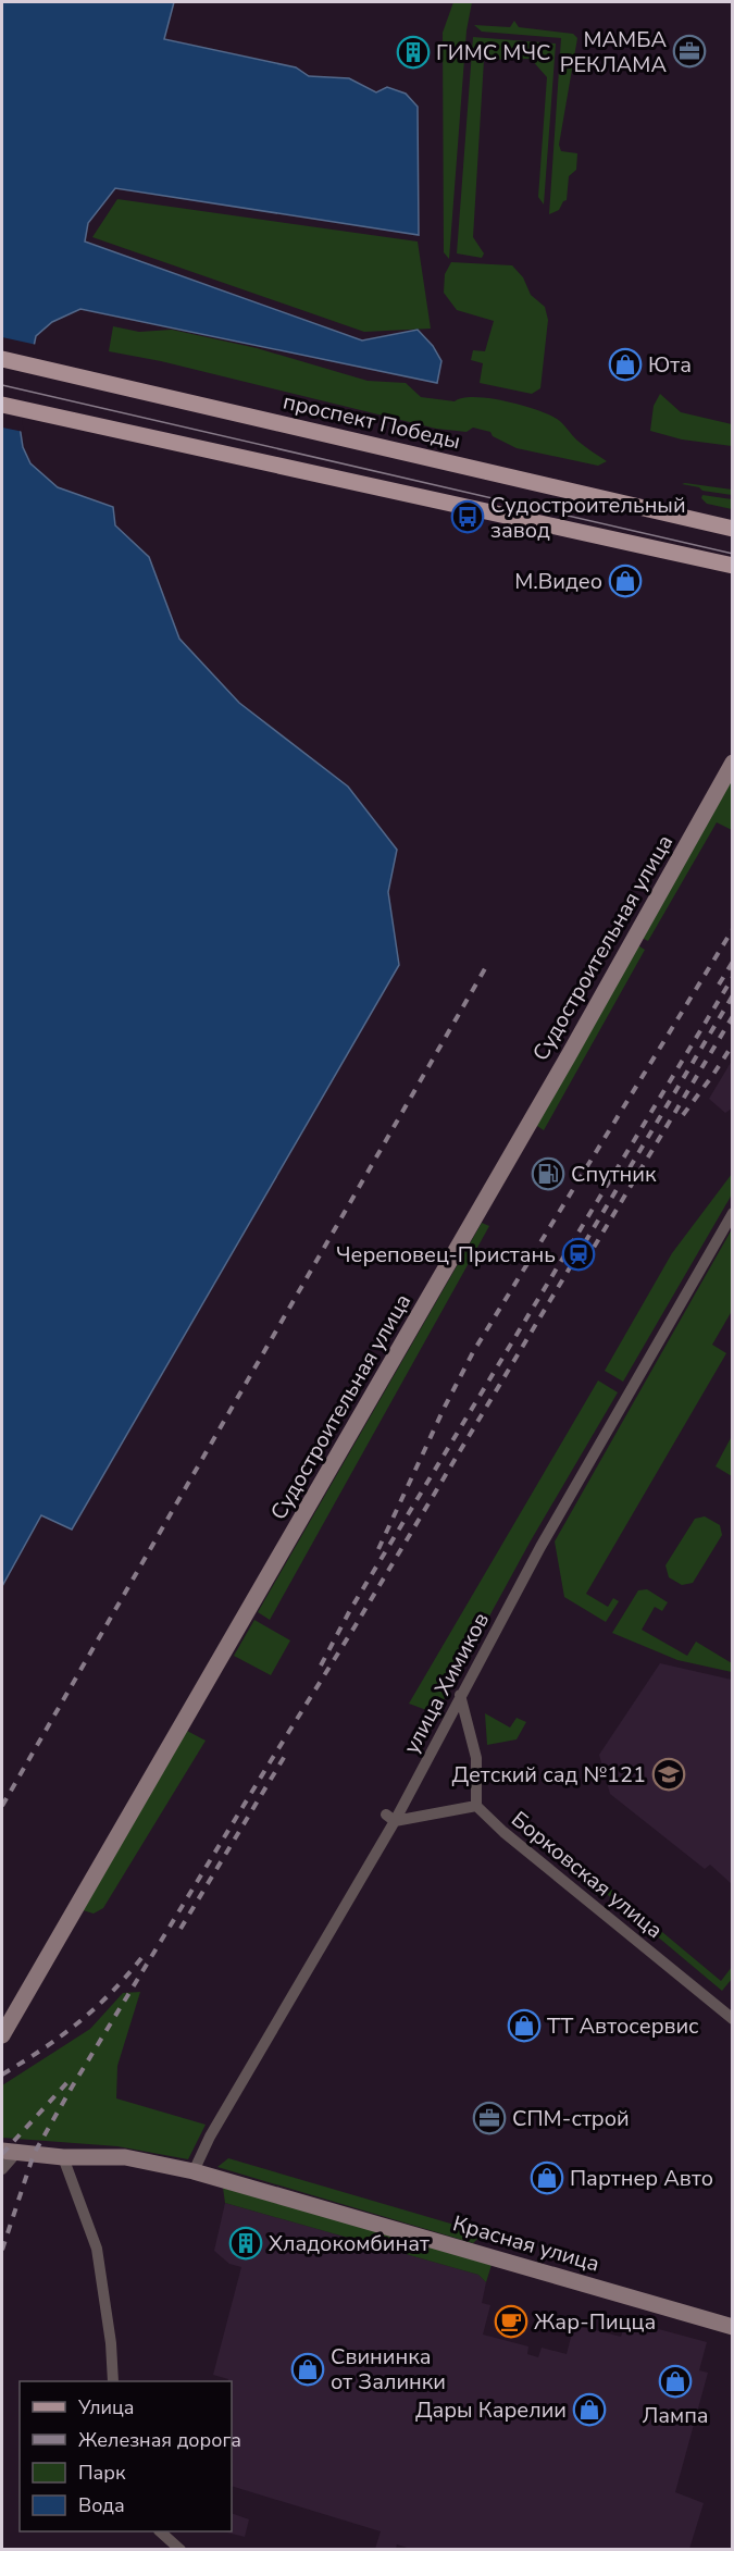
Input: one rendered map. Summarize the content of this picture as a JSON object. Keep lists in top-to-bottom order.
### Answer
{
  "streets": {
    "main road": ["проспект Победы", "Судостроительная улица", "Красная улица"],
    "street": ["улица Химиков", "Борковская улица"]
  },
  "crossings": [
    ["улица Химиков", "Красная улица"]
  ],
  "places": {
    "office": ["МАМБА РЕКЛАМА", "СПМ-строй"],
    "building": ["ГИМС МЧС", "Хладокомбинат"],
    "shop": [
      "Юта",
      "М.Видео",
      "ТТ Автосервис",
      "Партнер Авто",
      "Свининка от Залинки",
      "Лампа",
      "Дары Карелии"
    ],
    "bus stop": ["Судостроительный завод"],
    "fuel station": ["Спутник"],
    "station": ["Череповец-Пристань"],
    "school or university": ["Детский сад №121"],
    "cafe": ["Жар-Пицца"]
  },
  "legend": [
    "Улица",
    "Железная дорога",
    "Парк",
    "Вода"
  ]
}
